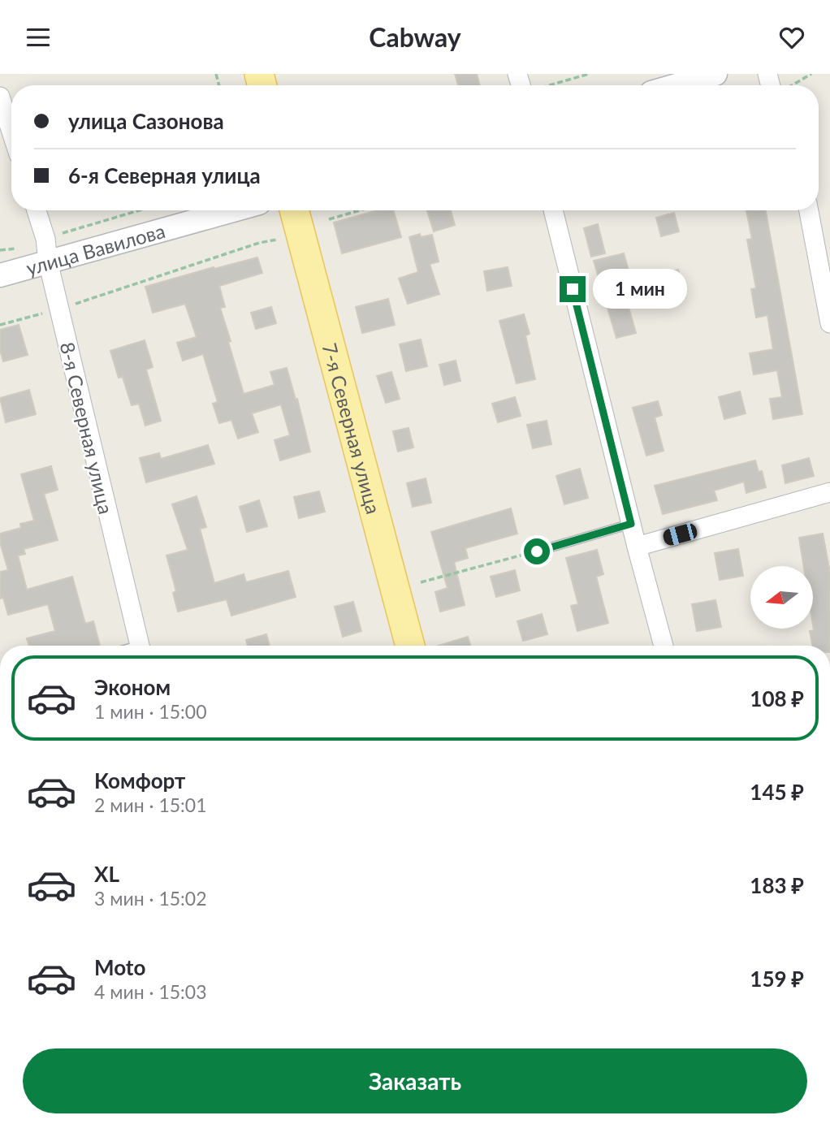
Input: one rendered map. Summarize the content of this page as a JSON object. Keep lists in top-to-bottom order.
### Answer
{
  "streets": {
    "main road": ["7-я Северная улица"],
    "street": ["улица Вавилова", "8-я Северная улица"]
  },
  "crossings": [
    ["улица Вавилова", "8-я Северная улица"]
  ],
  "north": "left",
  "page": {
    "header": "Cabway",
    "banner": ["улица Сазонова", "6-я Северная улица"],
    "bubble": "1 мин",
    "list": [
      {
        "name": "Эконом",
        "note": "1 мин · 15:00",
        "value": "108 ₽"
      },
      {
        "name": "Комфорт",
        "note": "2 мин · 15:01",
        "value": "145 ₽"
      },
      {
        "name": "XL",
        "note": "3 мин · 15:02",
        "value": "183 ₽"
      },
      {
        "name": "Moto",
        "note": "4 мин · 15:03",
        "value": "159 ₽"
      }
    ],
    "buttons": "Заказать"
  }
}
